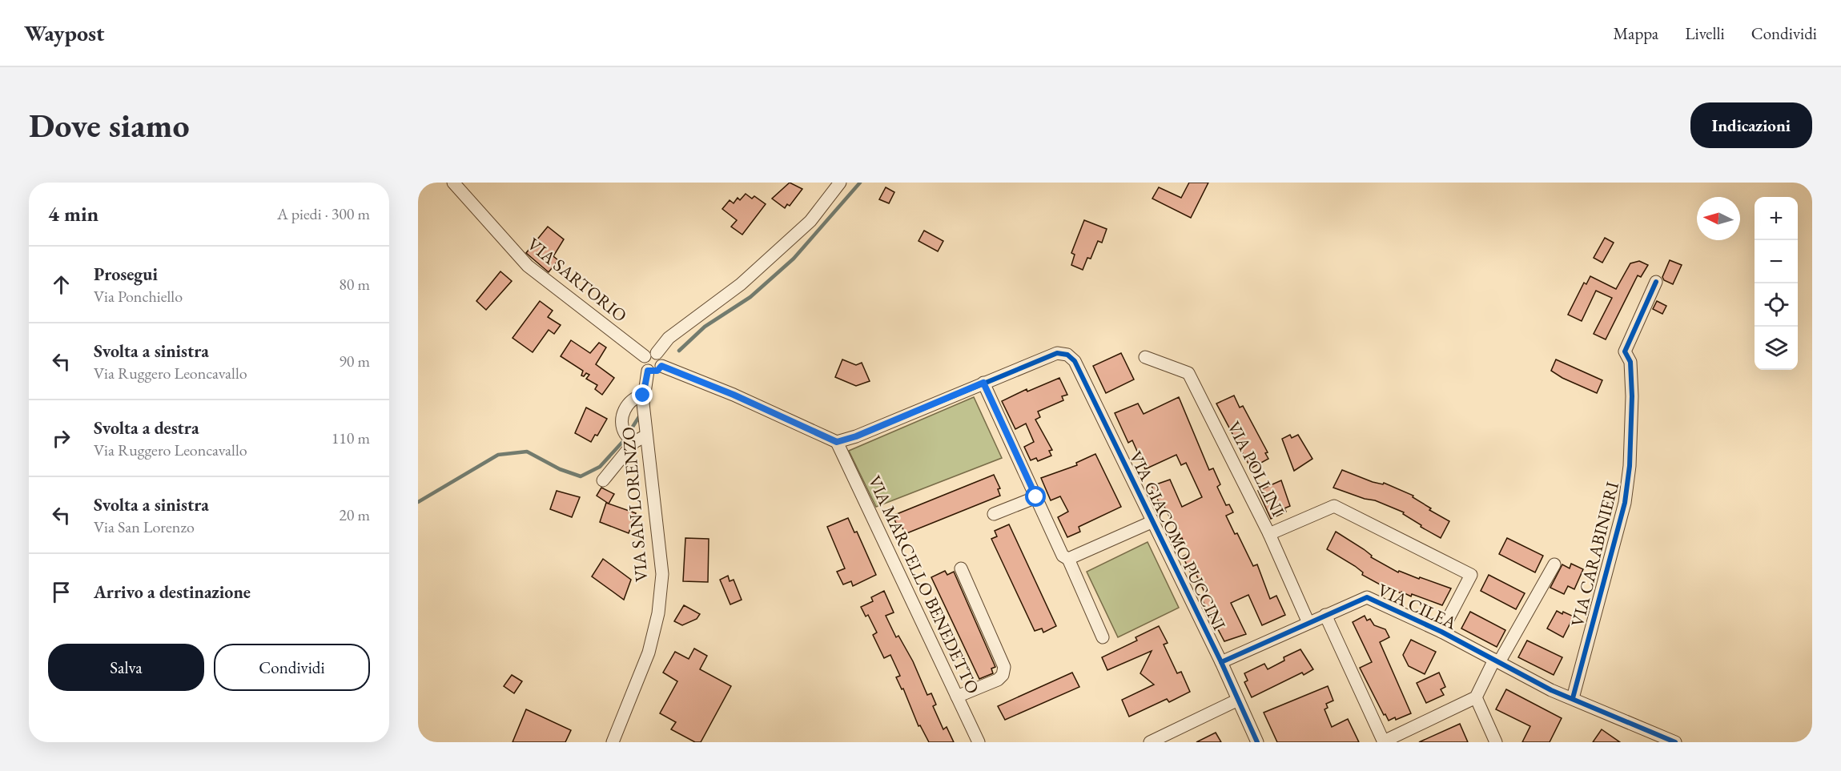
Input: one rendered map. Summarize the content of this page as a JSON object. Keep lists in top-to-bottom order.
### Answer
{
  "streets": {
    "street": [
      "VIA SARTORIO",
      "VIA POLLINI",
      "VIA SAN LORENZO",
      "VIA GIACOMO PUCCINI",
      "VIA CARABINIERI",
      "VIA MARCELLO BENEDETTO",
      "VIA CILEA"
    ]
  },
  "crossings": [
    ["VIA SARTORIO", "VIA SAN LORENZO"],
    ["VIA POLLINI", "VIA CILEA"],
    ["VIA GIACOMO PUCCINI", "VIA CILEA"],
    ["VIA CARABINIERI", "VIA CILEA"]
  ],
  "north": "left",
  "page": {
    "header": "Waypost",
    "nav": ["Mappa", "Livelli", "Condividi"],
    "buttons": [
      "Indicazioni",
      ["Salva", "Condividi"]
    ],
    "title": "Dove siamo",
    "heading": ["4 min", "A piedi · 300 m"],
    "map_buttons": ["+", "−"],
    "list": [
      ["Prosegui", "Via Ponchiello", "80 m"],
      ["Svolta a sinistra", "Via Ruggero Leoncavallo", "90 m"],
      ["Svolta a destra", "Via Ruggero Leoncavallo", "110 m"],
      ["Svolta a sinistra", "Via San Lorenzo", "20 m"],
      "Arrivo a destinazione"
    ]
  }
}
